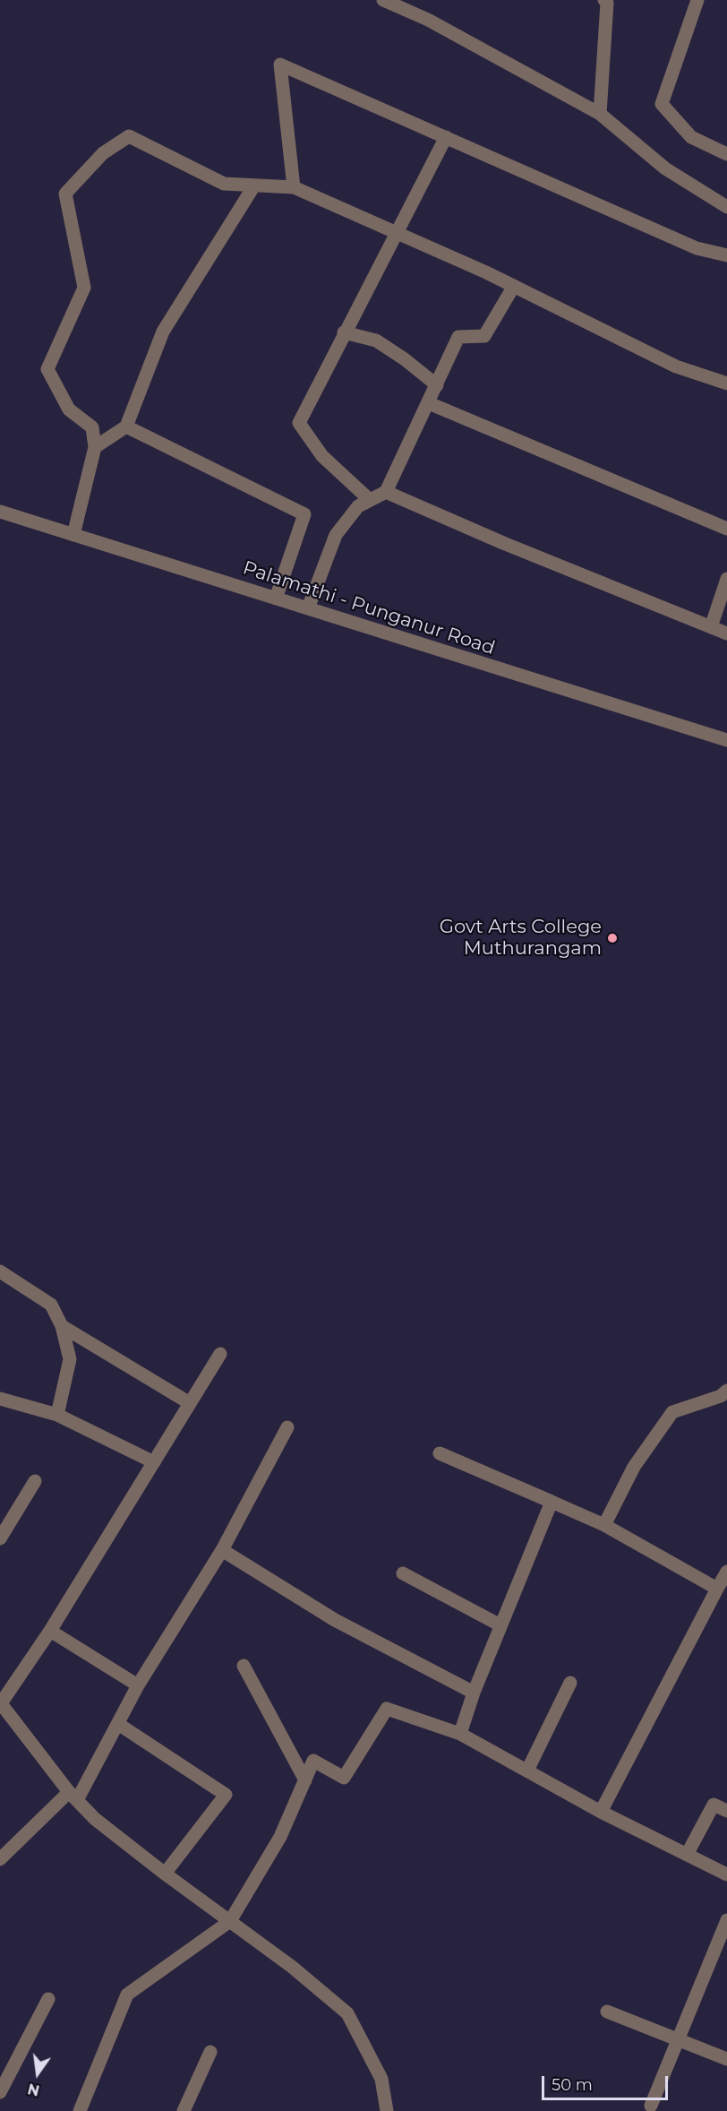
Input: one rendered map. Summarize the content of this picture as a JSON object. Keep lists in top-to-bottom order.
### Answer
{
  "streets": {
    "street": ["Palamathi - Punganur Road"]
  },
  "places": ["Govt Arts College Muthurangam"],
  "scale_bar": "50 m",
  "north": "bottom"
}
